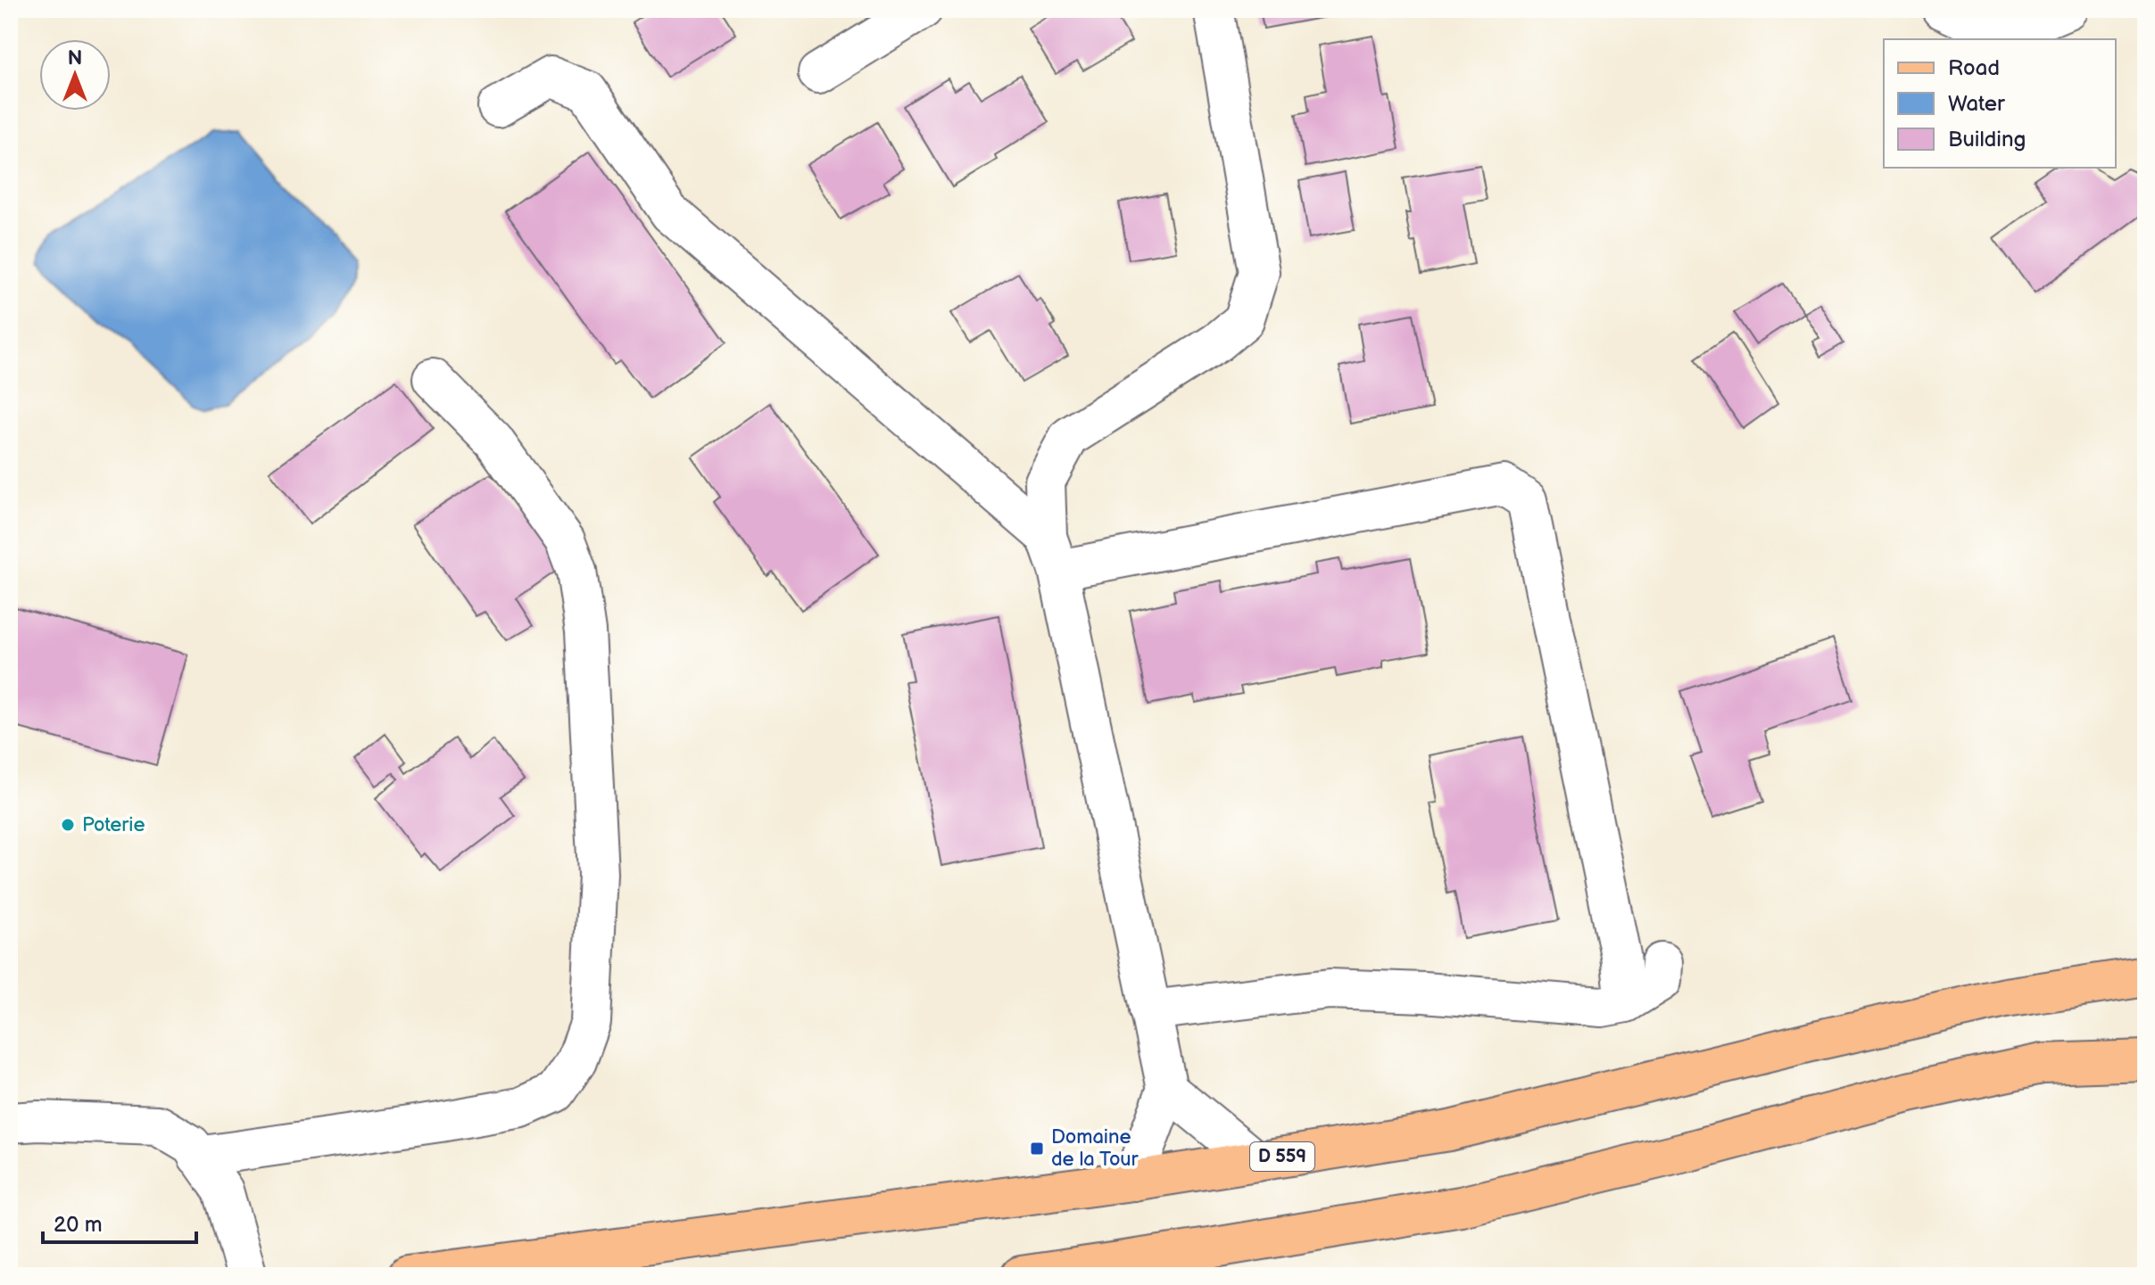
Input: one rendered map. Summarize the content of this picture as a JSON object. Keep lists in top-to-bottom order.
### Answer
{
  "streets": {
    "main road": ["D 559"]
  },
  "places": {
    "other": ["Poterie"],
    "transit": ["Domaine de la Tour"]
  },
  "legend": ["Road", "Water", "Building"],
  "scale_bar": "20 m",
  "north": "top"
}
